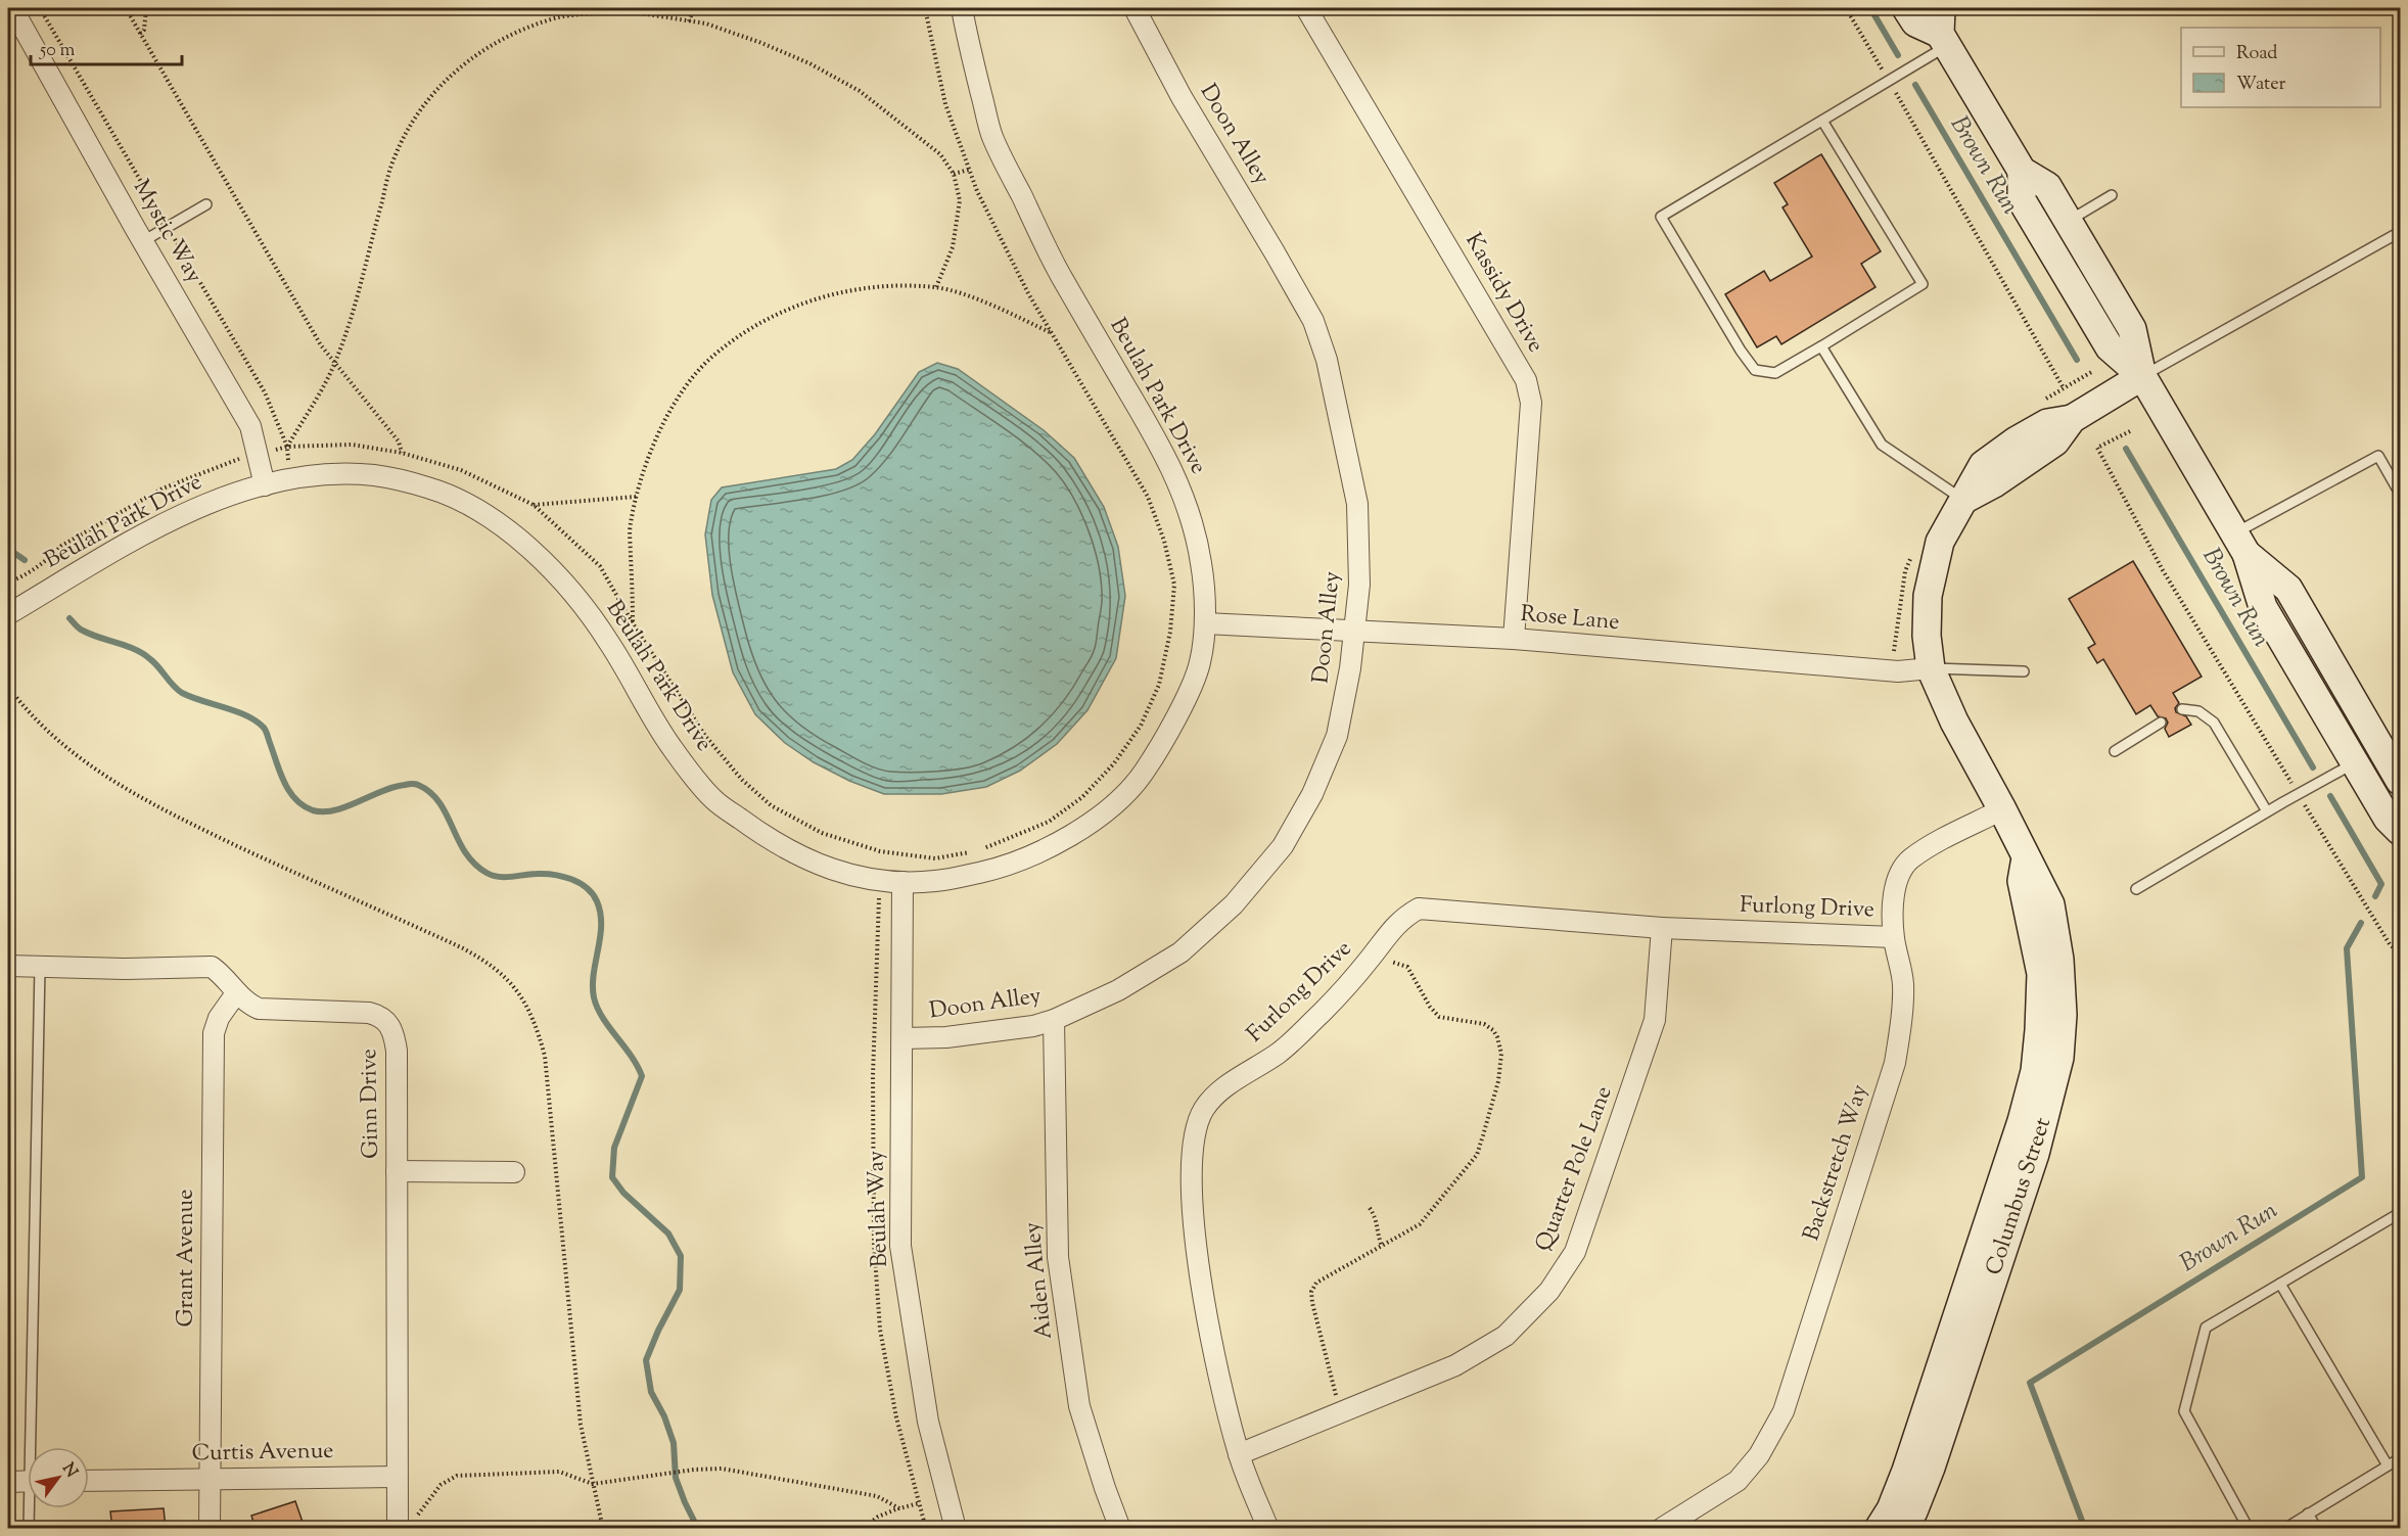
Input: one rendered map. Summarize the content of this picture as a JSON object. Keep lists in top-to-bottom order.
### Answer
{
  "streets": {
    "street": [
      "Doon Alley",
      "Mystic Way",
      "Kassidy Drive",
      "Beulah Park Drive",
      "Rose Lane",
      "Furlong Drive",
      "Ginn Drive",
      "Backstretch Way",
      "Quarter Pole Lane",
      "Columbus Street",
      "Beulah Way",
      "Grant Avenue",
      "Aiden Alley",
      "Curtis Avenue"
    ]
  },
  "crossings": [
    ["Doon Alley", "Rose Lane"],
    ["Doon Alley", "Beulah Way"],
    ["Doon Alley", "Aiden Alley"],
    ["Mystic Way", "Beulah Park Drive"],
    ["Kassidy Drive", "Rose Lane"],
    ["Beulah Park Drive", "Rose Lane"],
    ["Beulah Park Drive", "Beulah Way"],
    ["Rose Lane", "Columbus Street"],
    ["Furlong Drive", "Backstretch Way"],
    ["Furlong Drive", "Quarter Pole Lane"],
    ["Ginn Drive", "Grant Avenue"],
    ["Ginn Drive", "Curtis Avenue"],
    ["Backstretch Way", "Columbus Street"],
    ["Grant Avenue", "Curtis Avenue"]
  ],
  "water": ["Brown Run"],
  "legend": ["Road", "Water"],
  "scale_bar": "50 m",
  "north": "top right"
}
